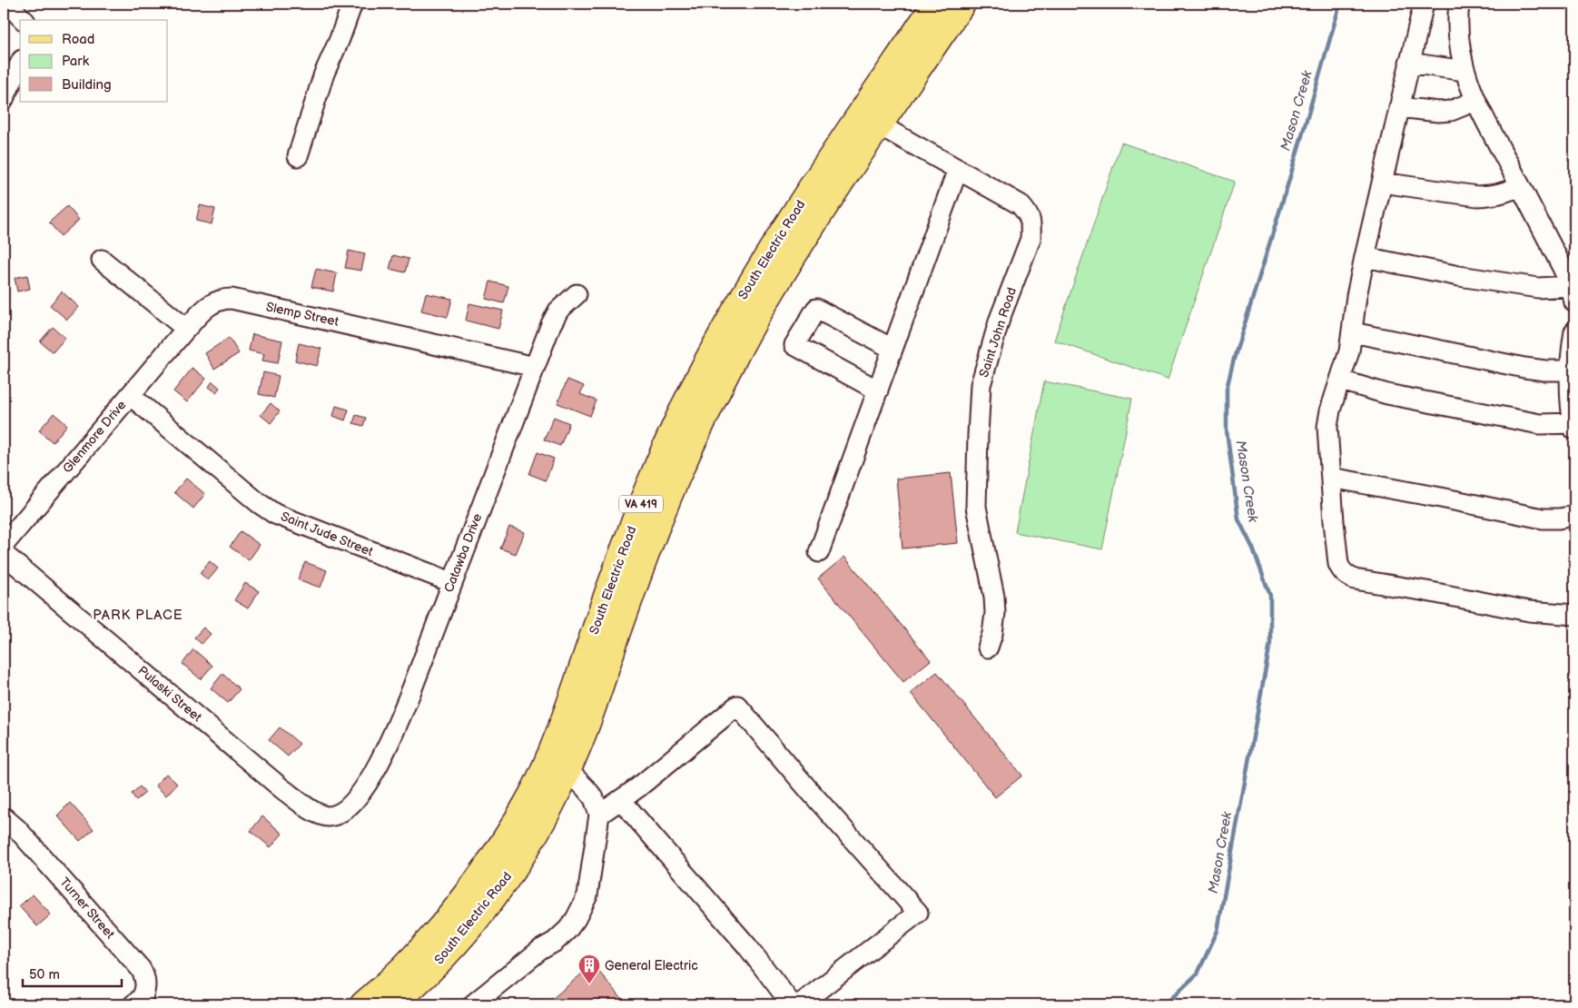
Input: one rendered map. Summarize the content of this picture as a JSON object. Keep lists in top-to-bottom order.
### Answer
{
  "streets": {
    "main road": ["South Electric Road", "VA 419"],
    "street": [
      "Slemp Street",
      "Saint John Road",
      "Glenmore Drive",
      "Saint Jude Street",
      "Catawba Drive",
      "Pulaski Street",
      "Turner Street"
    ]
  },
  "crossings": [
    ["South Electric Road", "Saint John Road"],
    ["Slemp Street", "Glenmore Drive"],
    ["Slemp Street", "Catawba Drive"],
    ["Glenmore Drive", "Saint Jude Street"],
    ["Saint Jude Street", "Catawba Drive"],
    ["Catawba Drive", "Pulaski Street"]
  ],
  "districts": ["PARK PLACE"],
  "water": ["Mason Creek"],
  "places": {
    "building": ["General Electric"]
  },
  "legend": ["Road", "Park", "Building"],
  "scale_bar": "50 m"
}
